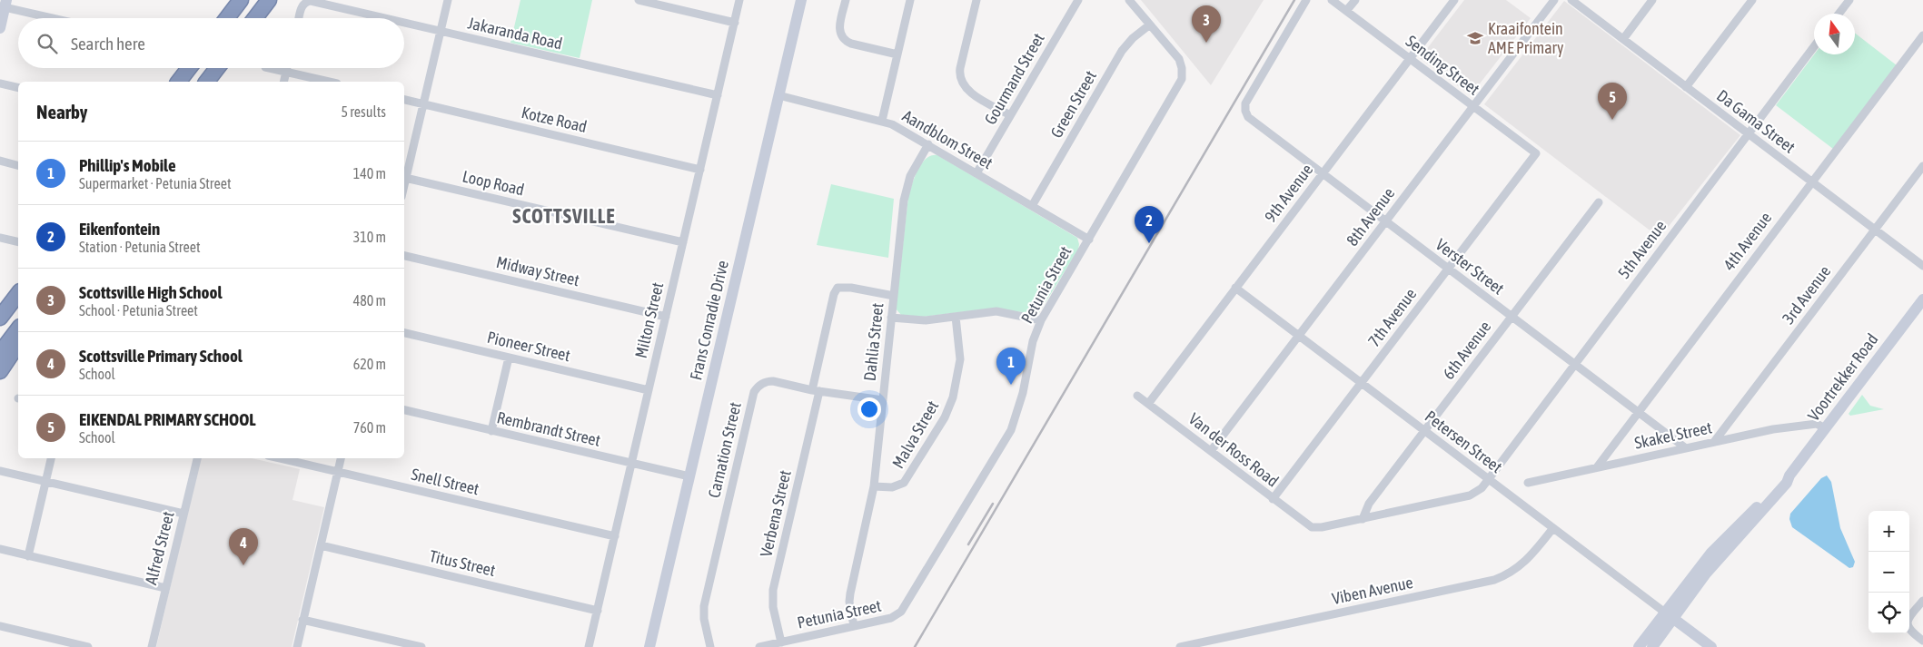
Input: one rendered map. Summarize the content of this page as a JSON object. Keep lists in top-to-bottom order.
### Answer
{
  "streets": {
    "street": [
      "Jakaranda Road",
      "Sending Street",
      "Gourmand Street",
      "Green Street",
      "Kotze Road",
      "Da Gama Street",
      "Aandblom Street",
      "Loop Road",
      "9th Avenue",
      "8th Avenue",
      "4th Avenue",
      "5th Avenue",
      "Verster Street",
      "Midway Street",
      "Petunia Street",
      "3rd Avenue",
      "7th Avenue",
      "Milton Street",
      "Frans Conradie Drive",
      "Dahlia Street",
      "Pioneer Street",
      "6th Avenue",
      "Voortrekker Road",
      "Rembrandt Street",
      "Malva Street",
      "Skakel Street",
      "Petersen Street",
      "Carnation Street",
      "Van der Ross Road",
      "Snell Street",
      "Verbena Street",
      "Alfred Street",
      "Titus Street",
      "Viben Avenue"
    ]
  },
  "crossings": [
    ["Jakaranda Road", "Milton Street"],
    ["Sending Street", "9th Avenue"],
    ["Sending Street", "8th Avenue"],
    ["Sending Street", "7th Avenue"],
    ["Gourmand Street", "Aandblom Street"],
    ["Green Street", "Aandblom Street"],
    ["Green Street", "Petunia Street"],
    ["Kotze Road", "Milton Street"],
    ["Da Gama Street", "4th Avenue"],
    ["Da Gama Street", "5th Avenue"],
    ["Da Gama Street", "3rd Avenue"],
    ["Aandblom Street", "Petunia Street"],
    ["Aandblom Street", "Frans Conradie Drive"],
    ["Aandblom Street", "Dahlia Street"],
    ["Loop Road", "Milton Street"],
    ["9th Avenue", "Verster Street"],
    ["9th Avenue", "Petersen Street"],
    ["9th Avenue", "Van der Ross Road"],
    ["8th Avenue", "Verster Street"],
    ["8th Avenue", "Petersen Street"],
    ["8th Avenue", "Van der Ross Road"],
    ["4th Avenue", "Verster Street"],
    ["4th Avenue", "Skakel Street"],
    ["5th Avenue", "Verster Street"],
    ["5th Avenue", "Petersen Street"],
    ["Verster Street", "7th Avenue"],
    ["Verster Street", "6th Avenue"],
    ["Verster Street", "Skakel Street"],
    ["Midway Street", "Milton Street"],
    ["Petunia Street", "Dahlia Street"],
    ["Petunia Street", "Verbena Street"],
    ["3rd Avenue", "Skakel Street"],
    ["7th Avenue", "Petersen Street"],
    ["7th Avenue", "Van der Ross Road"],
    ["Milton Street", "Pioneer Street"],
    ["Milton Street", "Rembrandt Street"],
    ["Milton Street", "Snell Street"],
    ["Milton Street", "Titus Street"],
    ["Frans Conradie Drive", "Rembrandt Street"],
    ["Dahlia Street", "Malva Street"],
    ["Dahlia Street", "Carnation Street"],
    ["Dahlia Street", "Verbena Street"],
    ["6th Avenue", "Petersen Street"],
    ["6th Avenue", "Van der Ross Road"],
    ["Voortrekker Road", "Skakel Street"],
    ["Voortrekker Road", "Petersen Street"],
    ["Petersen Street", "Viben Avenue"],
    ["Carnation Street", "Verbena Street"]
  ],
  "districts": ["SCOTTSVILLE"],
  "places": {
    "school or university": ["Kraaifontein AME Primary"]
  },
  "north": "top",
  "page": {
    "pins": [
      "3",
      "5",
      "2",
      "1",
      "4"
    ],
    "search": "Search here",
    "heading": ["Nearby", "5 results"],
    "list": [
      {
        "mark": "1",
        "name": "Phillip's Mobile",
        "note": "Supermarket · Petunia Street",
        "value": "140 m"
      },
      {
        "mark": "2",
        "name": "Eikenfontein",
        "note": "Station · Petunia Street",
        "value": "310 m"
      },
      {
        "mark": "3",
        "name": "Scottsville High School",
        "note": "School · Petunia Street",
        "value": "480 m"
      },
      {
        "mark": "4",
        "name": "Scottsville Primary School",
        "note": "School",
        "value": "620 m"
      },
      {
        "mark": "5",
        "name": "EIKENDAL PRIMARY SCHOOL",
        "note": "School",
        "value": "760 m"
      }
    ],
    "map_buttons": ["+", "−"]
  }
}
